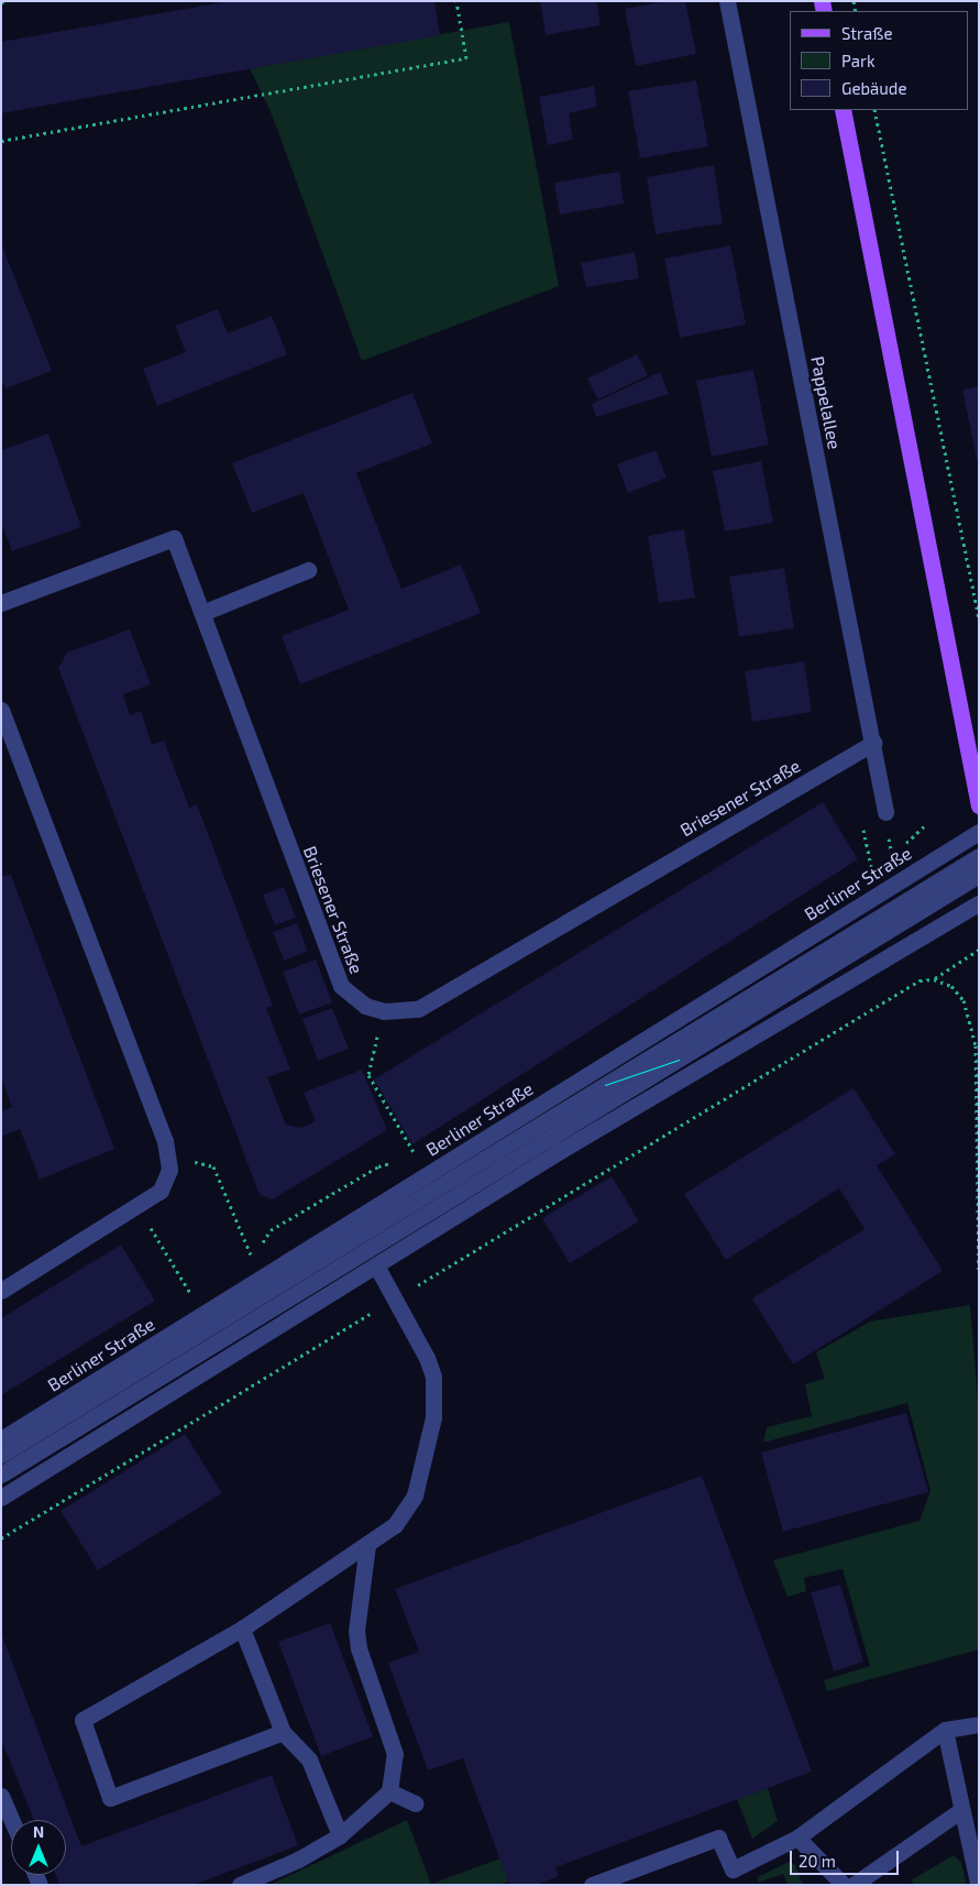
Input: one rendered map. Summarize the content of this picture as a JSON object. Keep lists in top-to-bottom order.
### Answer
{
  "streets": {
    "street": ["Pappelallee", "Briesener Straße", "Berliner Straße"]
  },
  "crossings": [
    ["Pappelallee", "Briesener Straße"]
  ],
  "legend": ["Straße", "Park", "Gebäude"],
  "scale_bar": "20 m",
  "north": "top"
}
